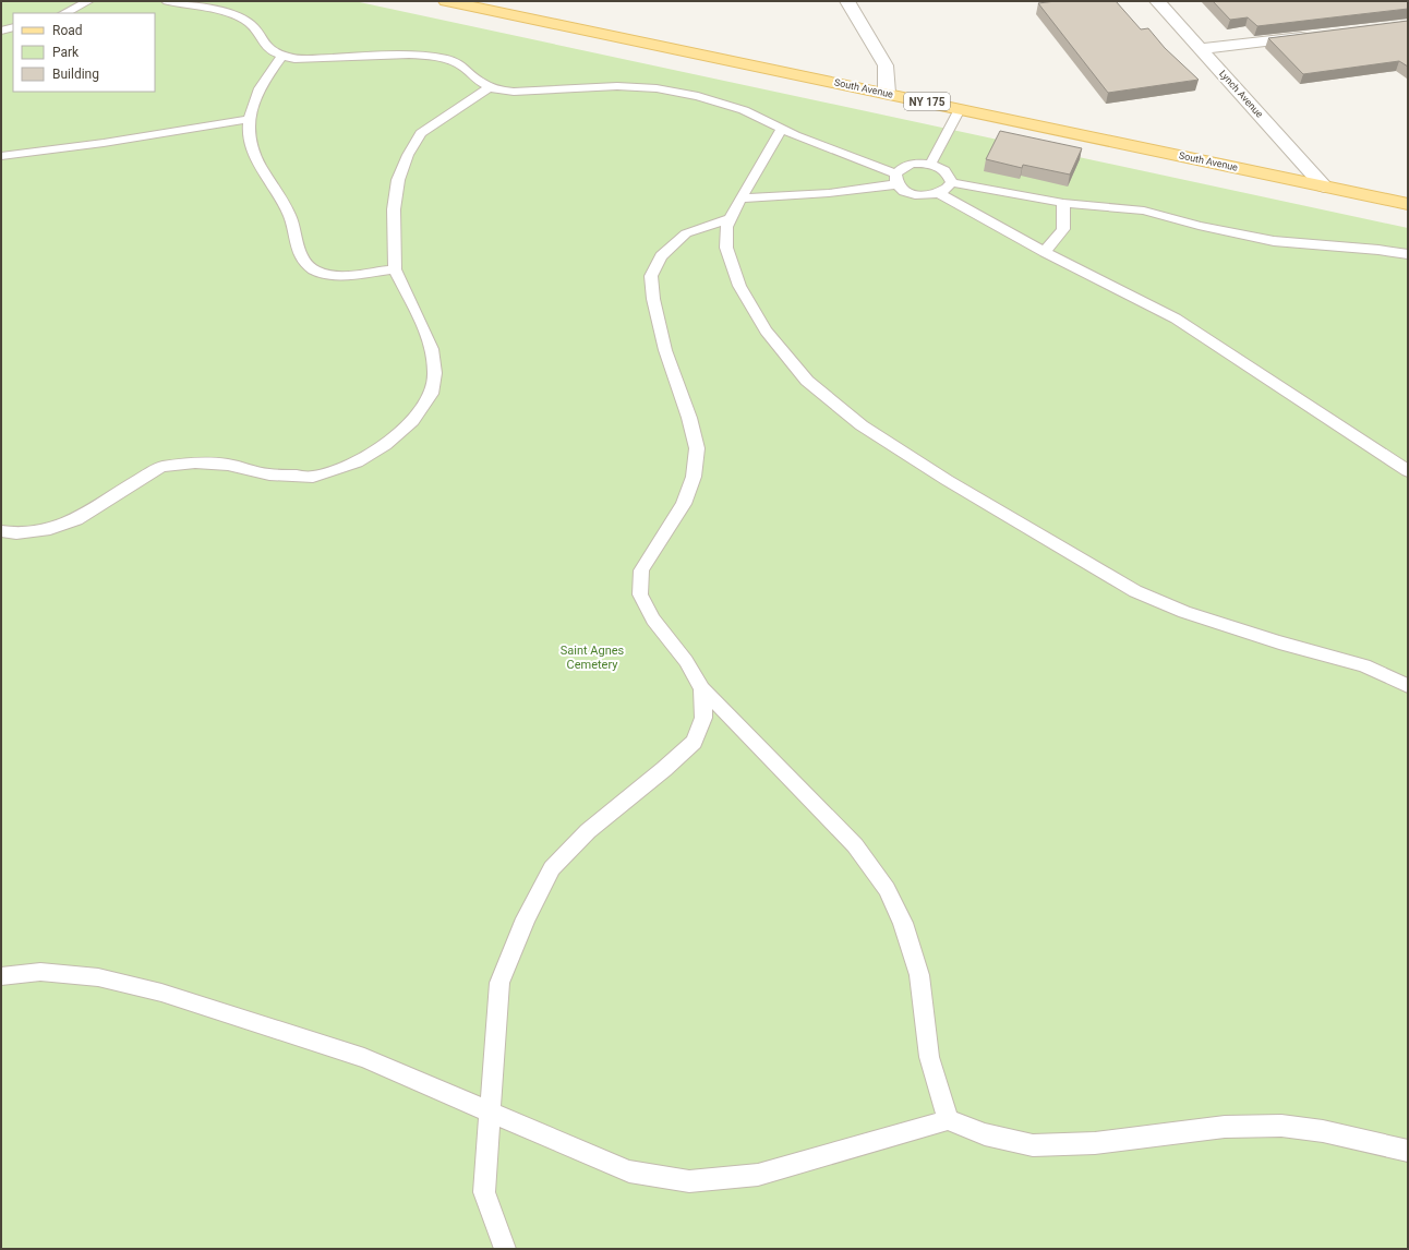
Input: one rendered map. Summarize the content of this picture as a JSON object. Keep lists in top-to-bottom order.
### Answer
{
  "streets": {
    "main road": ["South Avenue", "NY 175"],
    "street": ["Lynch Avenue"]
  },
  "crossings": [
    ["South Avenue", "Lynch Avenue"]
  ],
  "parks": ["Saint Agnes Cemetery"],
  "legend": ["Road", "Park", "Building"]
}
